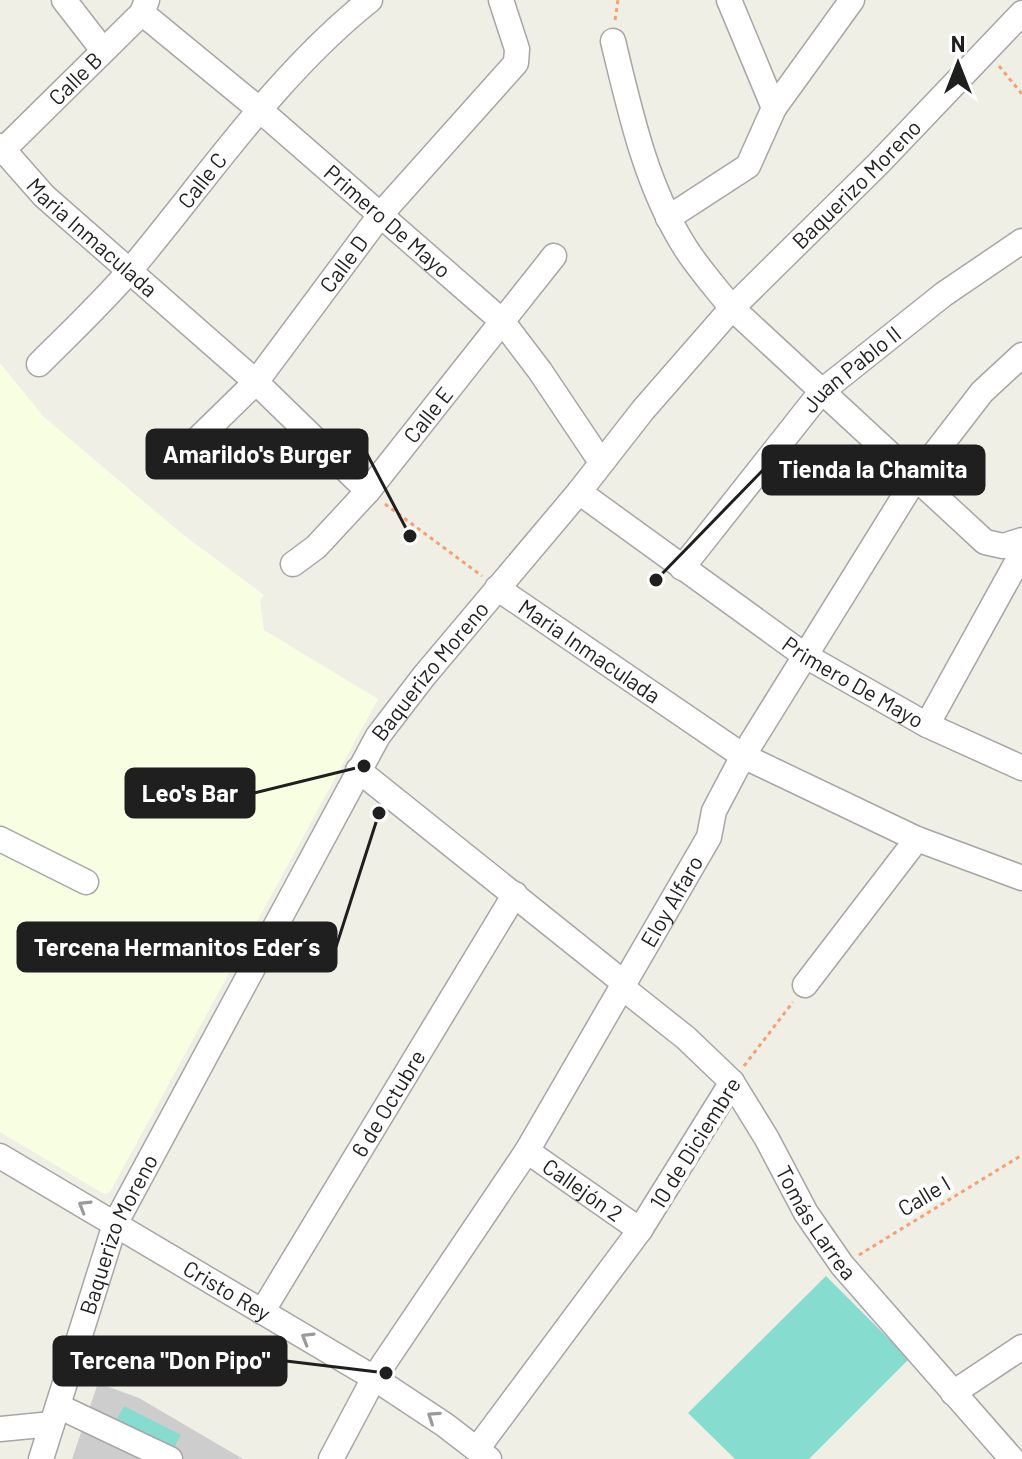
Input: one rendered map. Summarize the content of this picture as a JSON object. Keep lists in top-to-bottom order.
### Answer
{
  "streets": {
    "street": [
      "Calle B",
      "Calle C",
      "Baquerizo Moreno",
      "Primero De Mayo",
      "Maria Inmaculada",
      "Calle D",
      "Juan Pablo II",
      "Calle E",
      "Eloy Alfaro",
      "6 de Octubre",
      "10 de Diciembre",
      "Callejón 2",
      "Tomás Larrea",
      "Cristo Rey"
    ],
    "path": ["Calle I"]
  },
  "crossings": [
    ["Calle B", "Primero De Mayo"],
    ["Calle B", "Maria Inmaculada"],
    ["Calle C", "Primero De Mayo"],
    ["Calle C", "Maria Inmaculada"],
    ["Baquerizo Moreno", "Primero De Mayo"],
    ["Baquerizo Moreno", "Maria Inmaculada"],
    ["Baquerizo Moreno", "Tomás Larrea"],
    ["Baquerizo Moreno", "Cristo Rey"],
    ["Primero De Mayo", "Calle D"],
    ["Primero De Mayo", "Juan Pablo II"],
    ["Primero De Mayo", "Calle E"],
    ["Primero De Mayo", "Eloy Alfaro"],
    ["Maria Inmaculada", "Calle D"],
    ["Maria Inmaculada", "Calle E"],
    ["Maria Inmaculada", "Eloy Alfaro"],
    ["Eloy Alfaro", "Callejón 2"],
    ["Eloy Alfaro", "Tomás Larrea"],
    ["Eloy Alfaro", "Cristo Rey"],
    ["6 de Octubre", "Tomás Larrea"],
    ["6 de Octubre", "Cristo Rey"],
    ["10 de Diciembre", "Callejón 2"],
    ["10 de Diciembre", "Tomás Larrea"],
    ["10 de Diciembre", "Cristo Rey"],
    ["Calle I", "Tomás Larrea"]
  ],
  "one_way": ["Cristo Rey"],
  "places": [
    "Amarildo's Burger",
    "Tienda la Chamita",
    "Leo's Bar",
    "Tercena Hermanitos Eder´s",
    "Tercena \"Don Pipo\""
  ],
  "north": "top"
}
